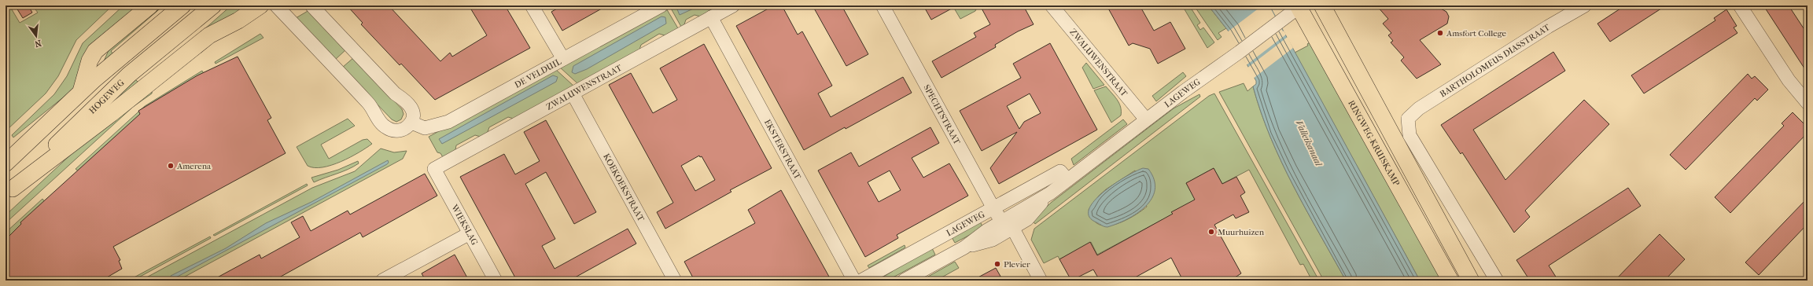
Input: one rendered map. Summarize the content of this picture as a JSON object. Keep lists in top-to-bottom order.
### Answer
{
  "streets": {
    "main road": ["HOGEWEG", "RINGWEG-KRUISKAMP"],
    "street": [
      "BARTHOLOMEUS DIASSTRAAT",
      "ZWALUWENSTRAAT",
      "DE VELDUIL",
      "LAGEWEG",
      "SPECHTSTRAAT",
      "EKSTERSTRAAT",
      "KOEKOEKSTRAAT",
      "WIEKSLAG"
    ]
  },
  "crossings": [
    ["ZWALUWENSTRAAT", "LAGEWEG"],
    ["ZWALUWENSTRAAT", "EKSTERSTRAAT"],
    ["ZWALUWENSTRAAT", "KOEKOEKSTRAAT"],
    ["ZWALUWENSTRAAT", "WIEKSLAG"],
    ["LAGEWEG", "SPECHTSTRAAT"],
    ["LAGEWEG", "RINGWEG-KRUISKAMP"]
  ],
  "water": ["Valleikanaal"],
  "places": [
    "Amsfort College",
    "Amerena",
    "Muurhuizen",
    "Plevier"
  ],
  "north": "bottom"
}
